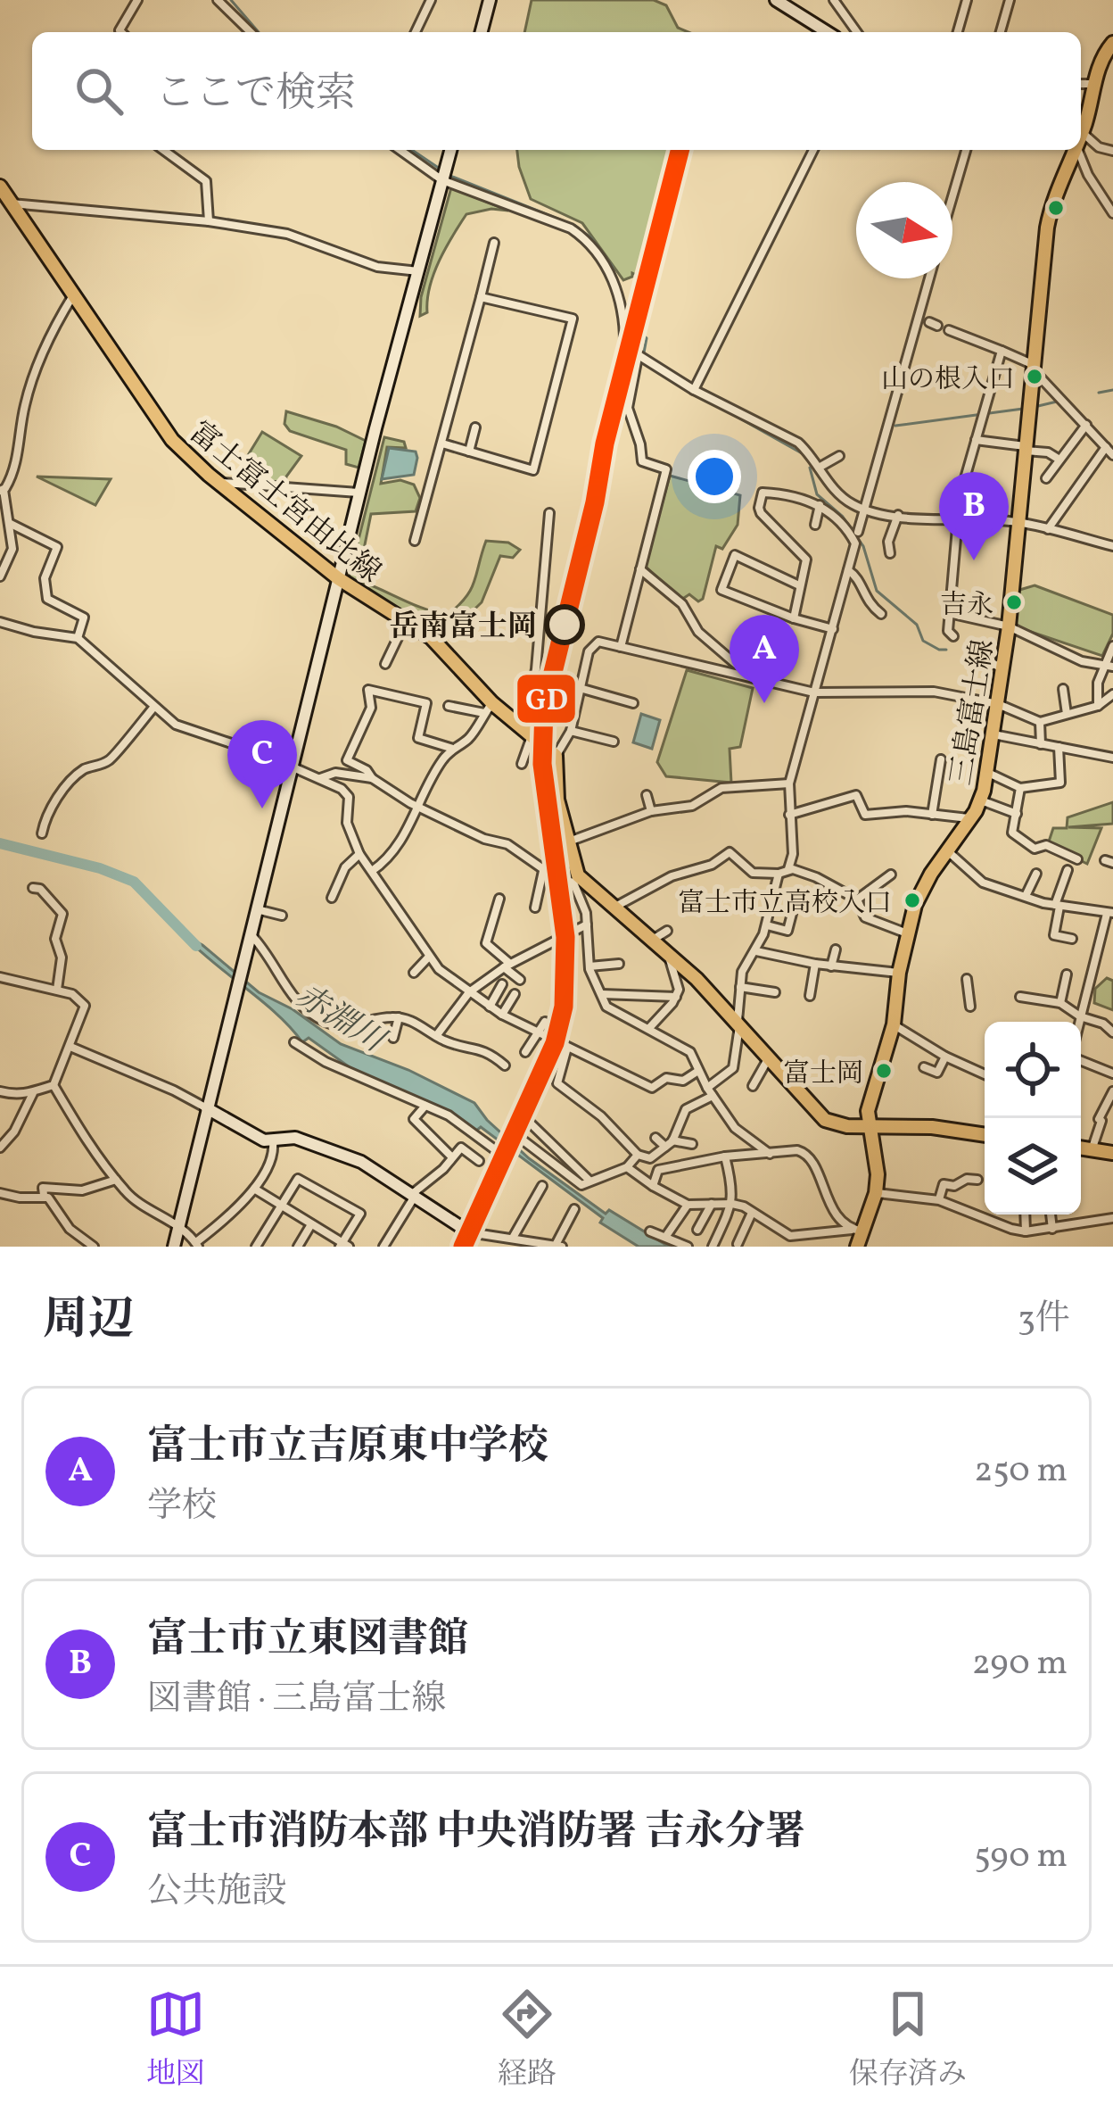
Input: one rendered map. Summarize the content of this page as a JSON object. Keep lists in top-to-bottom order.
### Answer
{
  "streets": {
    "main road": ["富士富士宮由比線", "三島富士線"]
  },
  "water": ["赤淵川"],
  "places": [
    "山の根入口",
    "吉永",
    "岳南富士岡",
    "富士市立高校入口",
    "富士岡"
  ],
  "lines": ["transit line GD"],
  "north": "right",
  "page": {
    "search": "ここで検索",
    "pins": ["B", "A", "C"],
    "heading": ["周辺", "3件"],
    "list": [
      {
        "mark": "A",
        "name": "富士市立吉原東中学校",
        "note": "学校",
        "value": "250 m"
      },
      {
        "mark": "B",
        "name": "富士市立東図書館",
        "note": "図書館 · 三島富士線",
        "value": "290 m"
      },
      {
        "mark": "C",
        "name": "富士市消防本部 中央消防署 吉永分署",
        "note": "公共施設",
        "value": "590 m"
      }
    ],
    "nav": ["地図", "経路", "保存済み"]
  }
}
